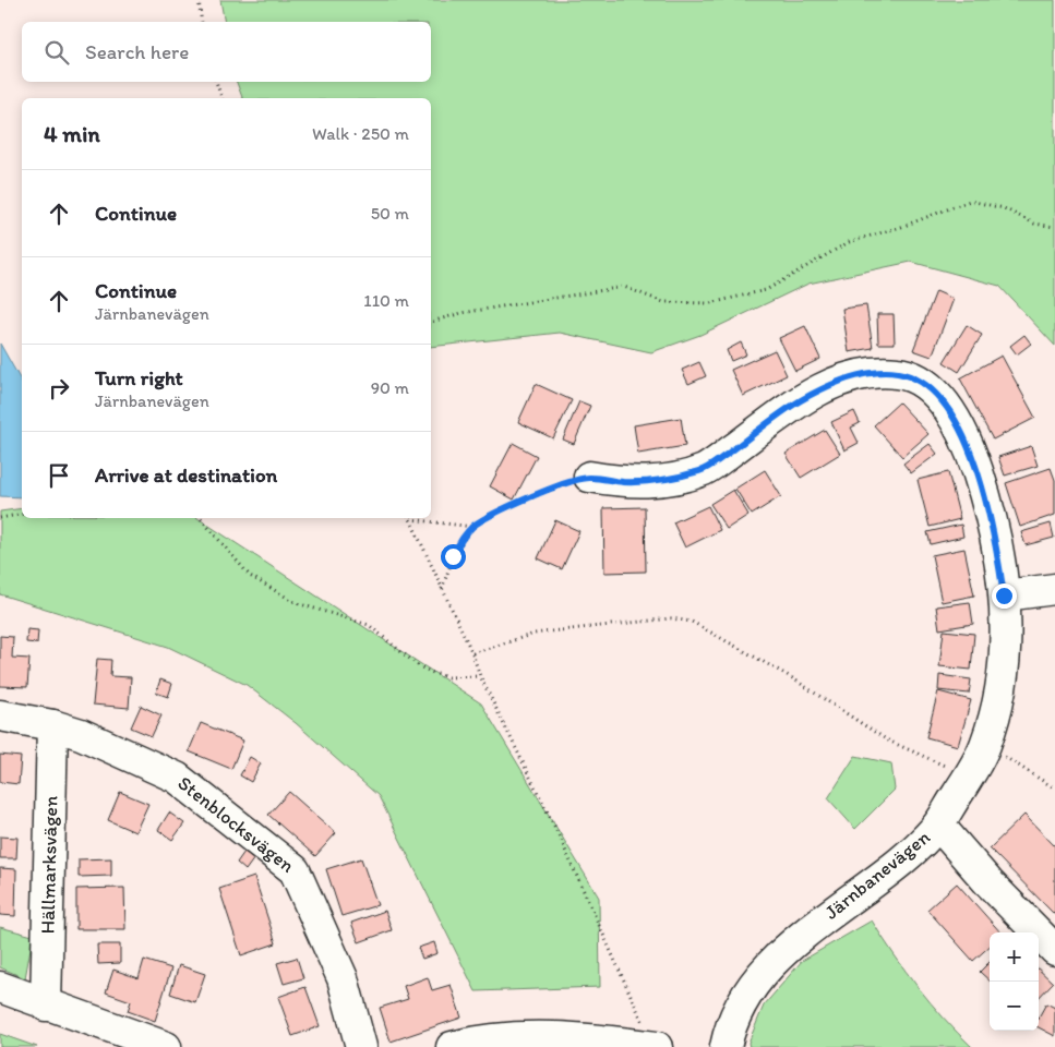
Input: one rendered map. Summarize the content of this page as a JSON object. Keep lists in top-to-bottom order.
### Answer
{
  "streets": {
    "street": ["Stenblocksvägen", "Hällmarksvägen", "Järnbanevägen"]
  },
  "crossings": [
    ["Stenblocksvägen", "Hällmarksvägen"]
  ],
  "page": {
    "search": "Search here",
    "heading": ["4 min", "Walk · 250 m"],
    "list": [
      ["Continue", "50 m"],
      ["Continue", "Järnbanevägen", "110 m"],
      ["Turn right", "Järnbanevägen", "90 m"],
      "Arrive at destination"
    ],
    "map_buttons": ["+", "−"]
  }
}
